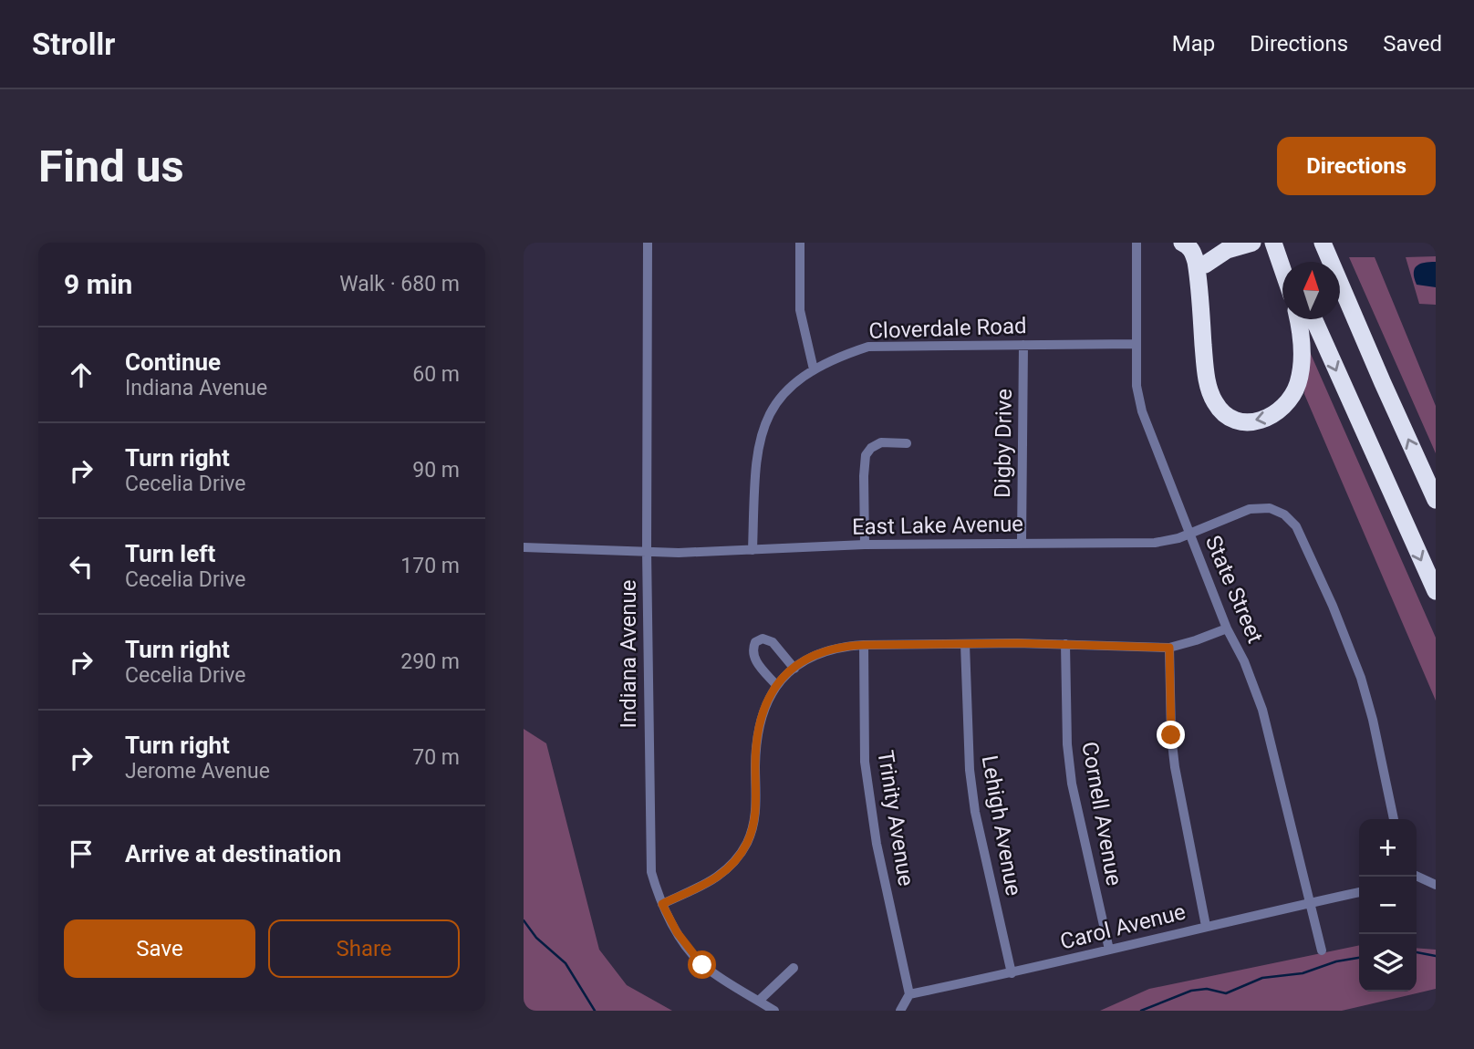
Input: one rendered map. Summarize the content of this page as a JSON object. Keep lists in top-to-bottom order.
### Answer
{
  "streets": {
    "street": [
      "Cloverdale Road",
      "Digby Drive",
      "East Lake Avenue",
      "State Street",
      "Indiana Avenue",
      "Cornell Avenue",
      "Trinity Avenue",
      "Lehigh Avenue",
      "Carol Avenue"
    ]
  },
  "crossings": [
    ["Cloverdale Road", "Digby Drive"],
    ["Cloverdale Road", "East Lake Avenue"],
    ["Cloverdale Road", "State Street"],
    ["Digby Drive", "East Lake Avenue"],
    ["East Lake Avenue", "State Street"],
    ["East Lake Avenue", "Indiana Avenue"],
    ["State Street", "Carol Avenue"],
    ["Cornell Avenue", "Carol Avenue"],
    ["Trinity Avenue", "Carol Avenue"],
    ["Lehigh Avenue", "Carol Avenue"]
  ],
  "north": "top",
  "page": {
    "header": "Strollr",
    "nav": ["Map", "Directions", "Saved"],
    "buttons": [
      "Directions",
      ["Save", "Share"]
    ],
    "title": "Find us",
    "heading": ["9 min", "Walk · 680 m"],
    "list": [
      ["Continue", "Indiana Avenue", "60 m"],
      ["Turn right", "Cecelia Drive", "90 m"],
      ["Turn left", "Cecelia Drive", "170 m"],
      ["Turn right", "Cecelia Drive", "290 m"],
      ["Turn right", "Jerome Avenue", "70 m"],
      "Arrive at destination"
    ],
    "map_buttons": ["+", "−"]
  }
}
